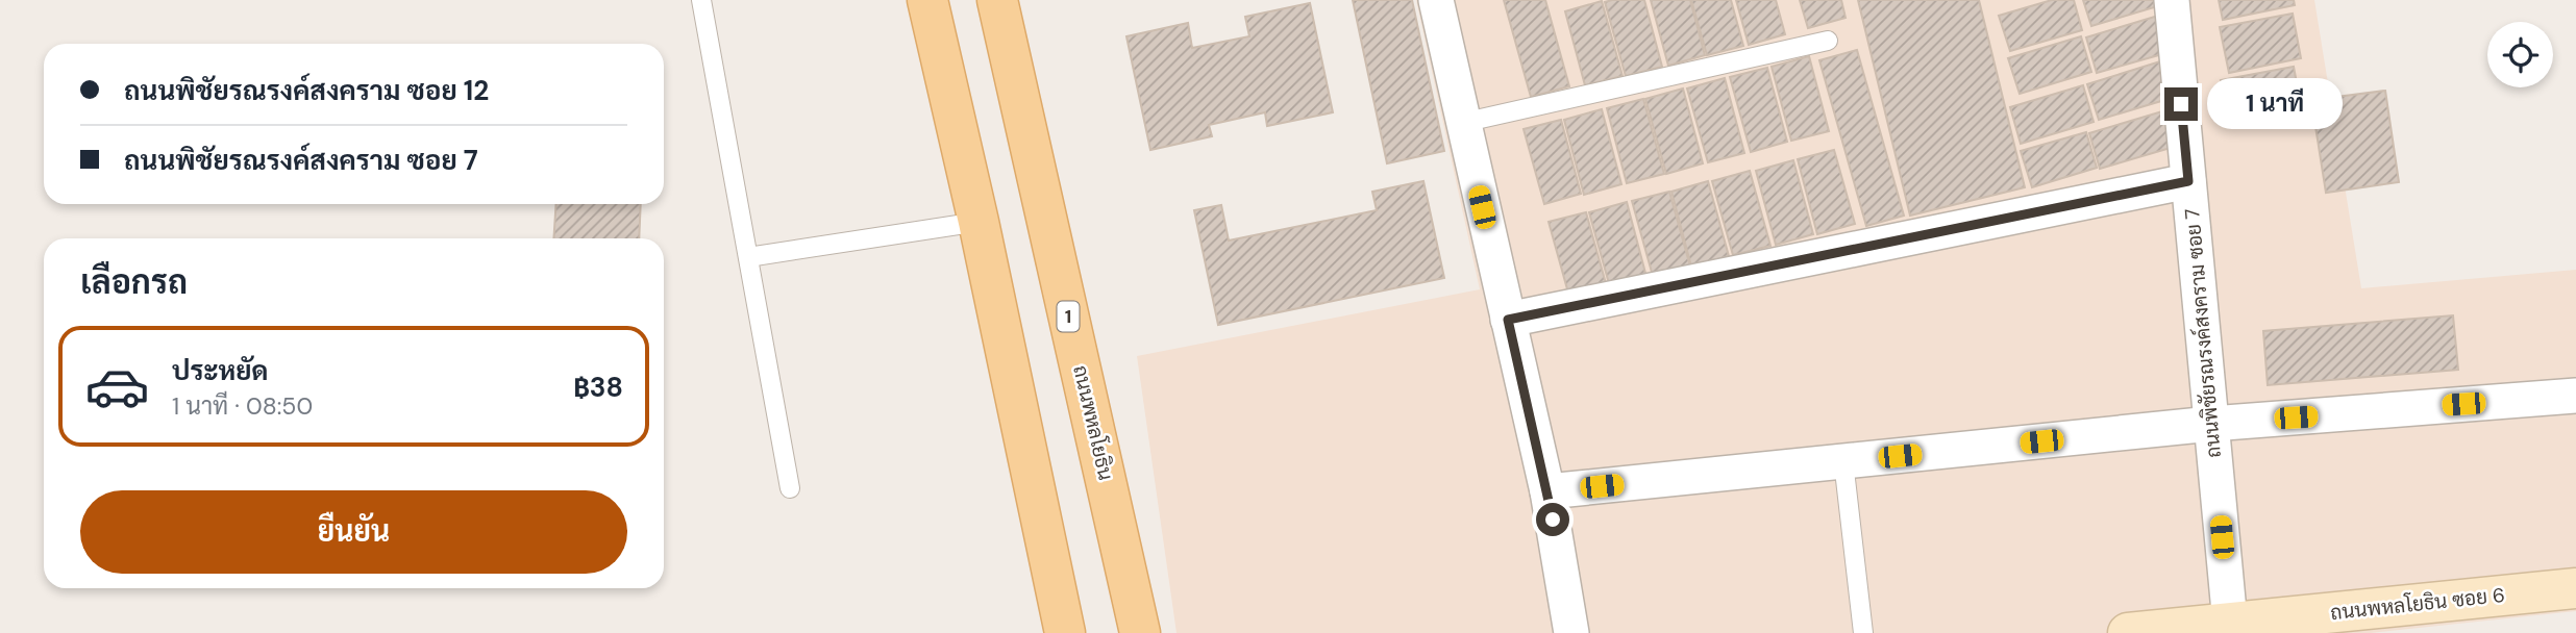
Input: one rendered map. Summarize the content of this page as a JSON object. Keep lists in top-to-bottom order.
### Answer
{
  "streets": {
    "main road": ["1", "ถนนพหลโยธิน"],
    "street": ["ถนนพิชัยรณรงค์สงคราม ซอย 7", "ถนนพหลโยธิน ซอย 6"]
  },
  "crossings": [
    ["ถนนพิชัยรณรงค์สงคราม ซอย 7", "ถนนพหลโยธิน ซอย 6"]
  ],
  "page": {
    "banner": ["ถนนพิชัยรณรงค์สงคราม ซอย 12", "ถนนพิชัยรณรงค์สงคราม ซอย 7"],
    "bubble": "1 นาที",
    "heading": "เลือกรถ",
    "list": [
      {
        "name": "ประหยัด",
        "note": "1 นาที · 08:50",
        "value": "฿38"
      }
    ],
    "buttons": "ยืนยัน"
  }
}
